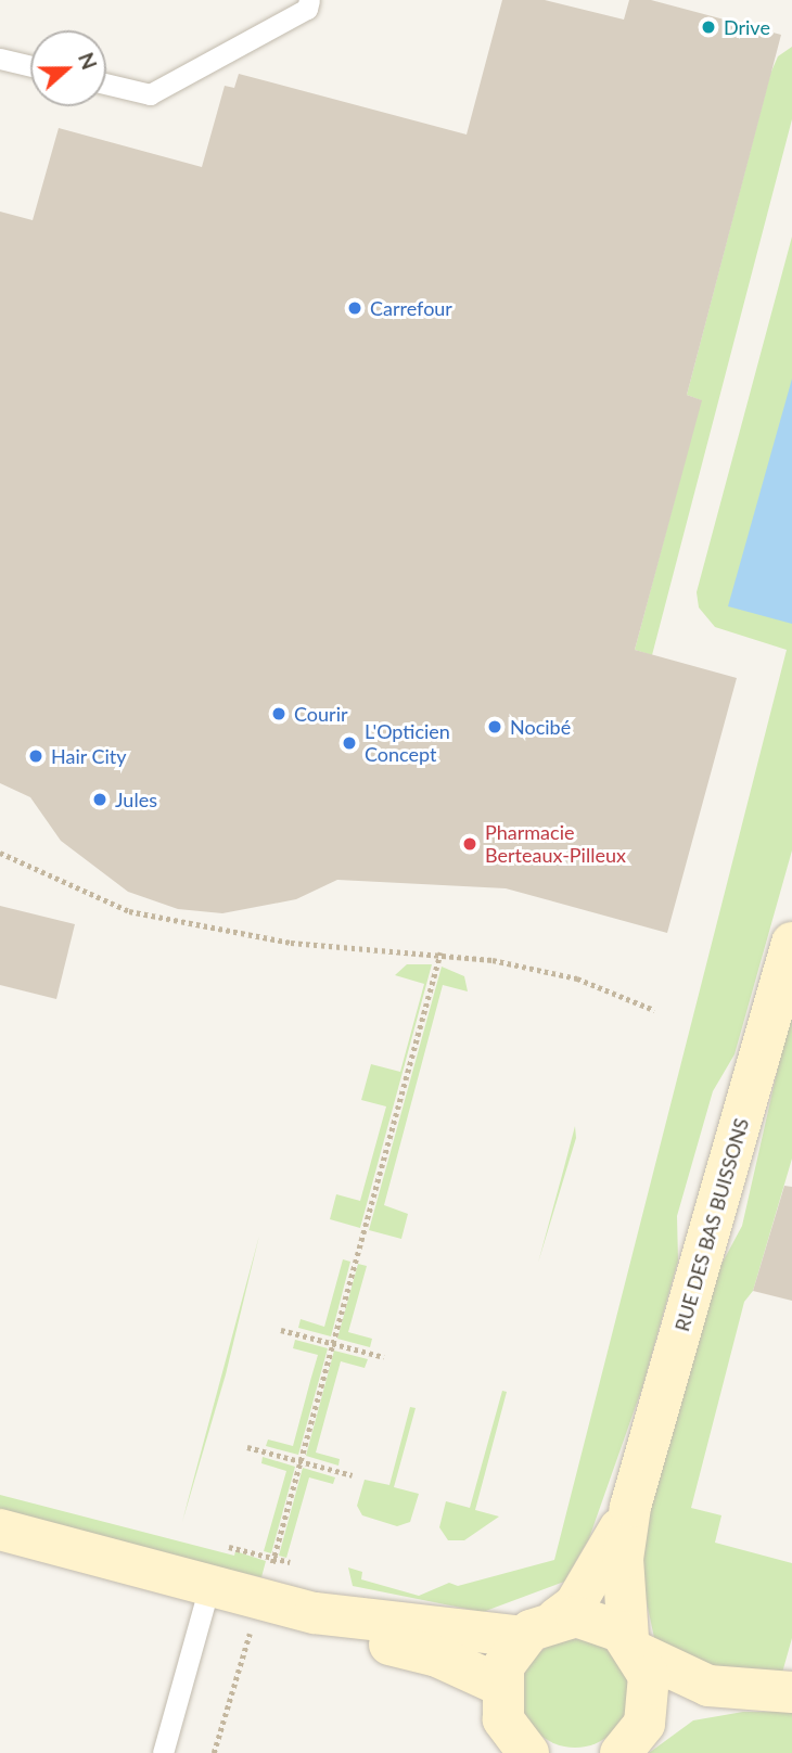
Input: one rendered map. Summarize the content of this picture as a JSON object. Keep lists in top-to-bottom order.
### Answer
{
  "streets": {
    "street": ["RUE DES BAS BUISSONS"]
  },
  "places": [
    "Drive",
    "Carrefour",
    "Courir",
    "Nocibé",
    "L'Opticien Concept",
    "Hair City",
    "Jules",
    "Pharmacie Berteaux-Pilleux"
  ],
  "north": "right"
}
